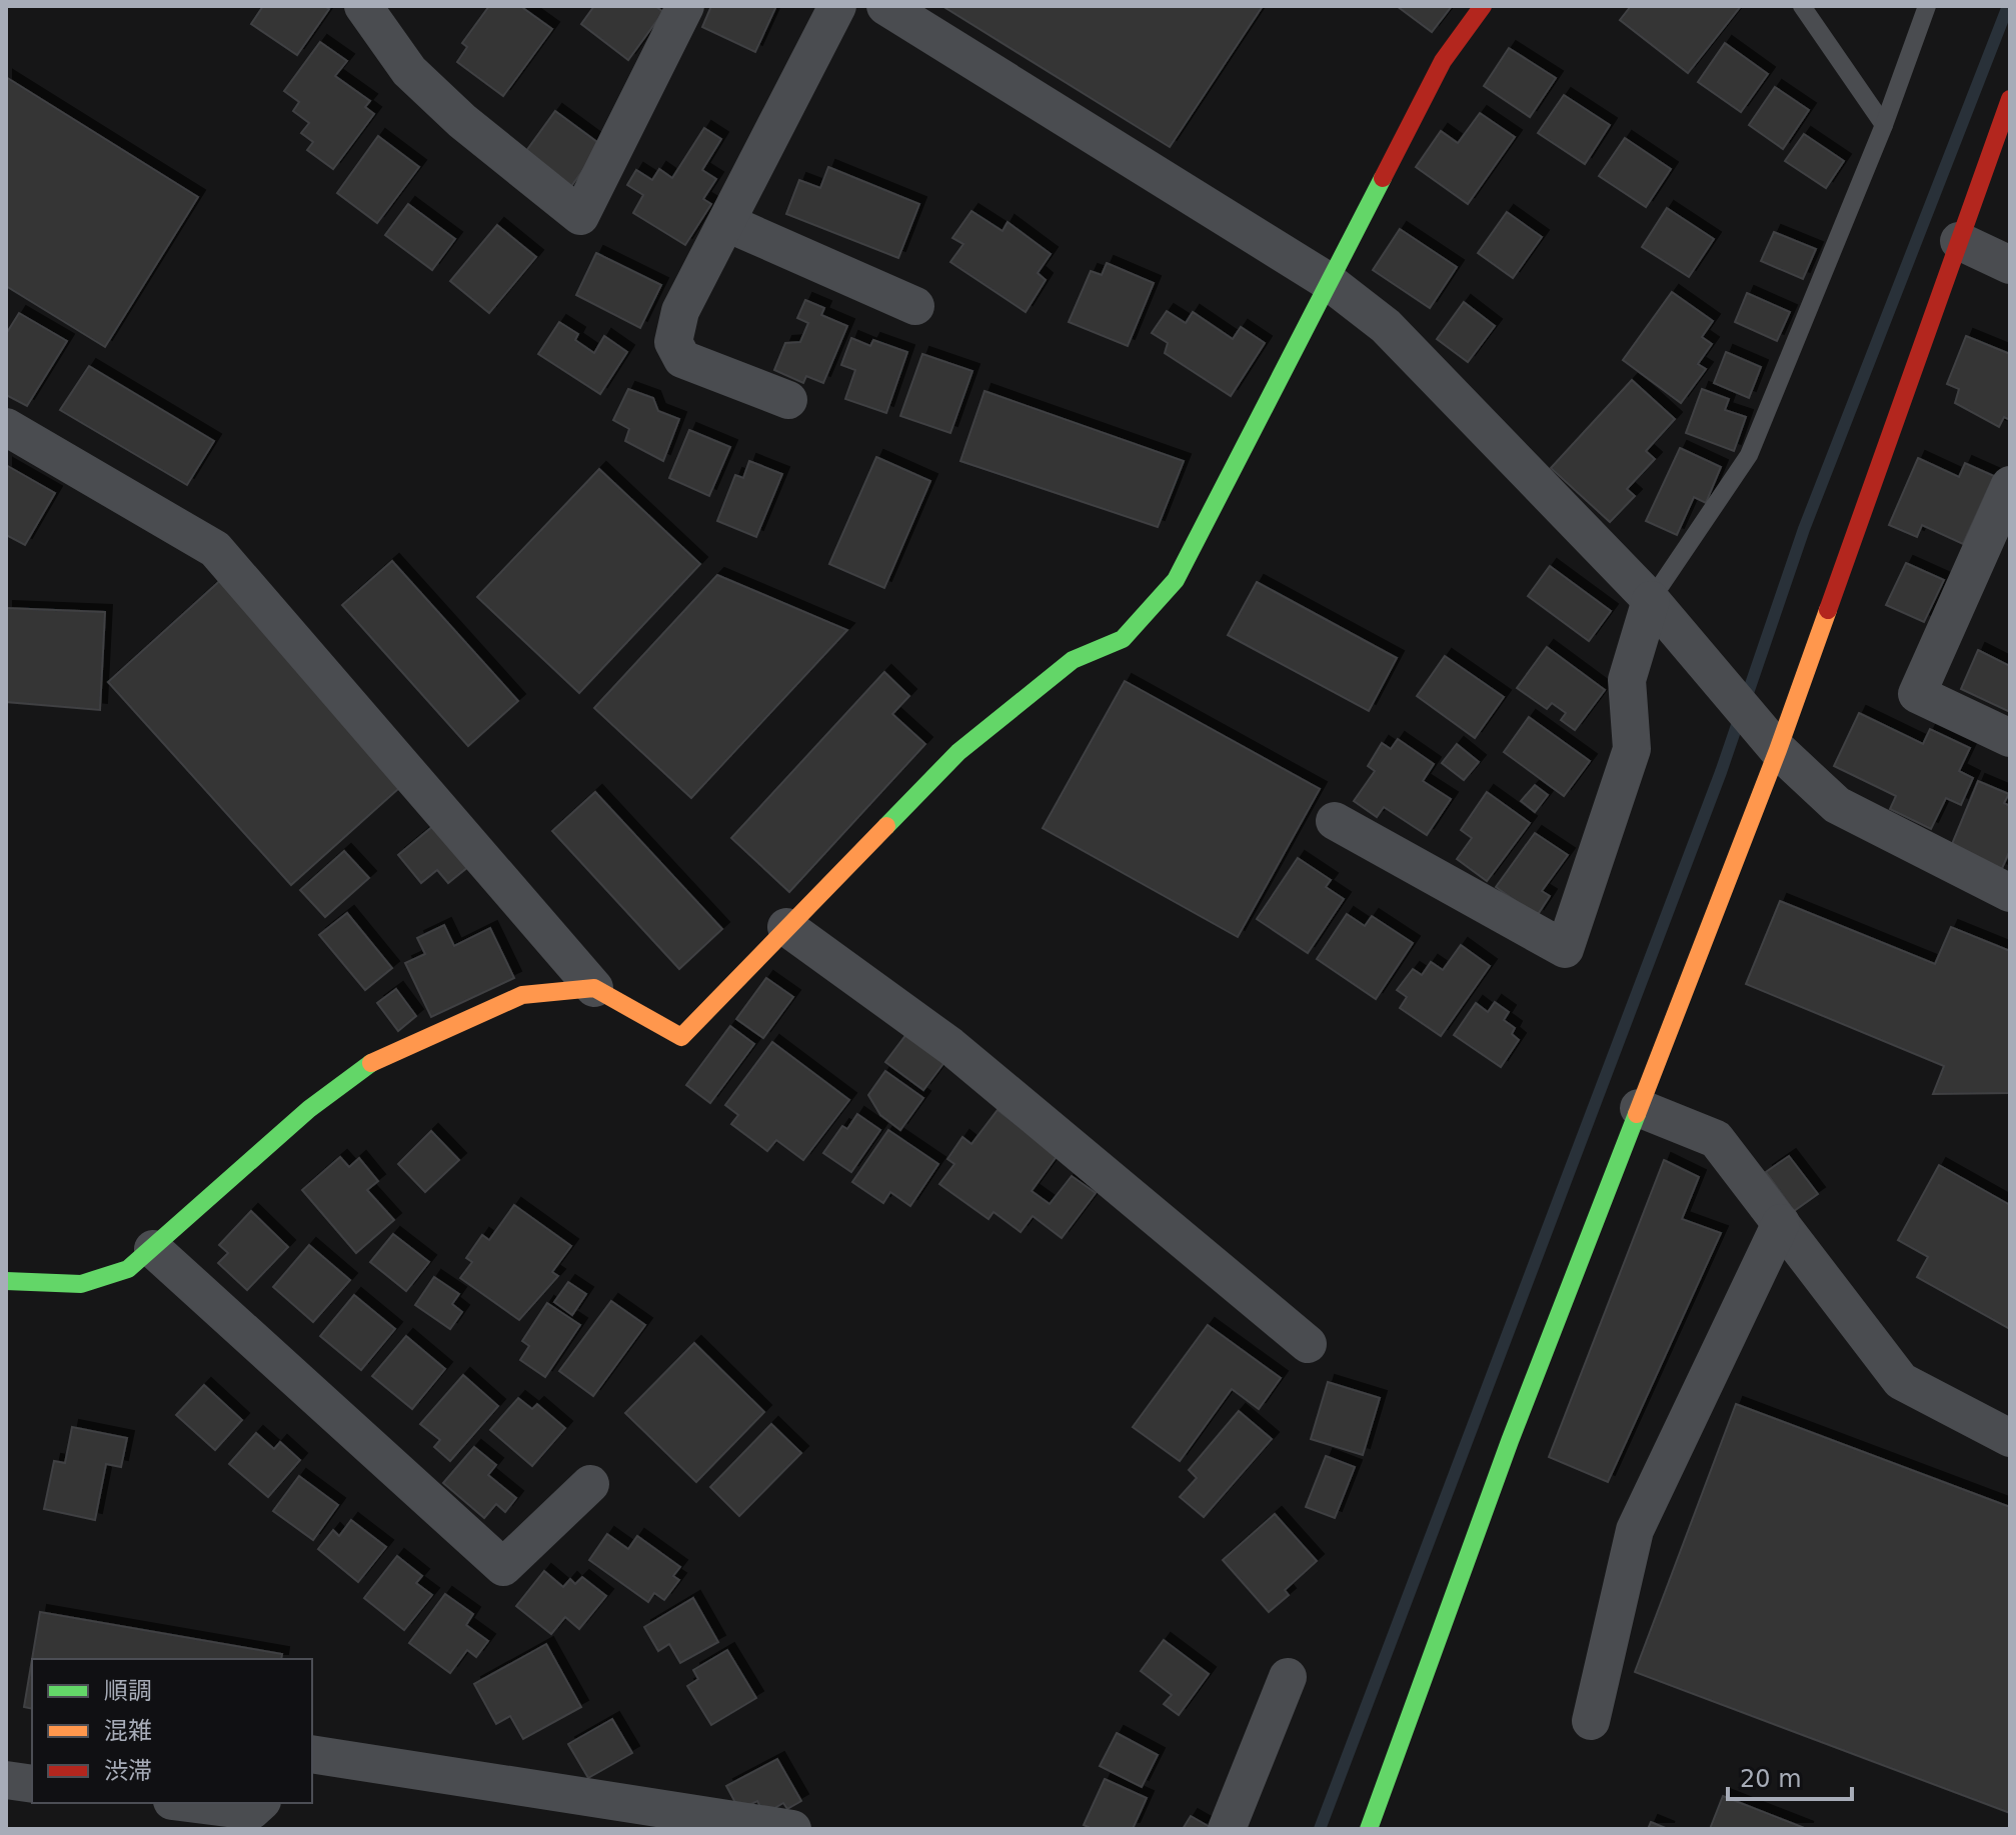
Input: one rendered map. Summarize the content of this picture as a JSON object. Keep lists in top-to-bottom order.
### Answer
{
  "legend": ["順調", "混雑", "渋滞"],
  "scale_bar": "20 m"
}
